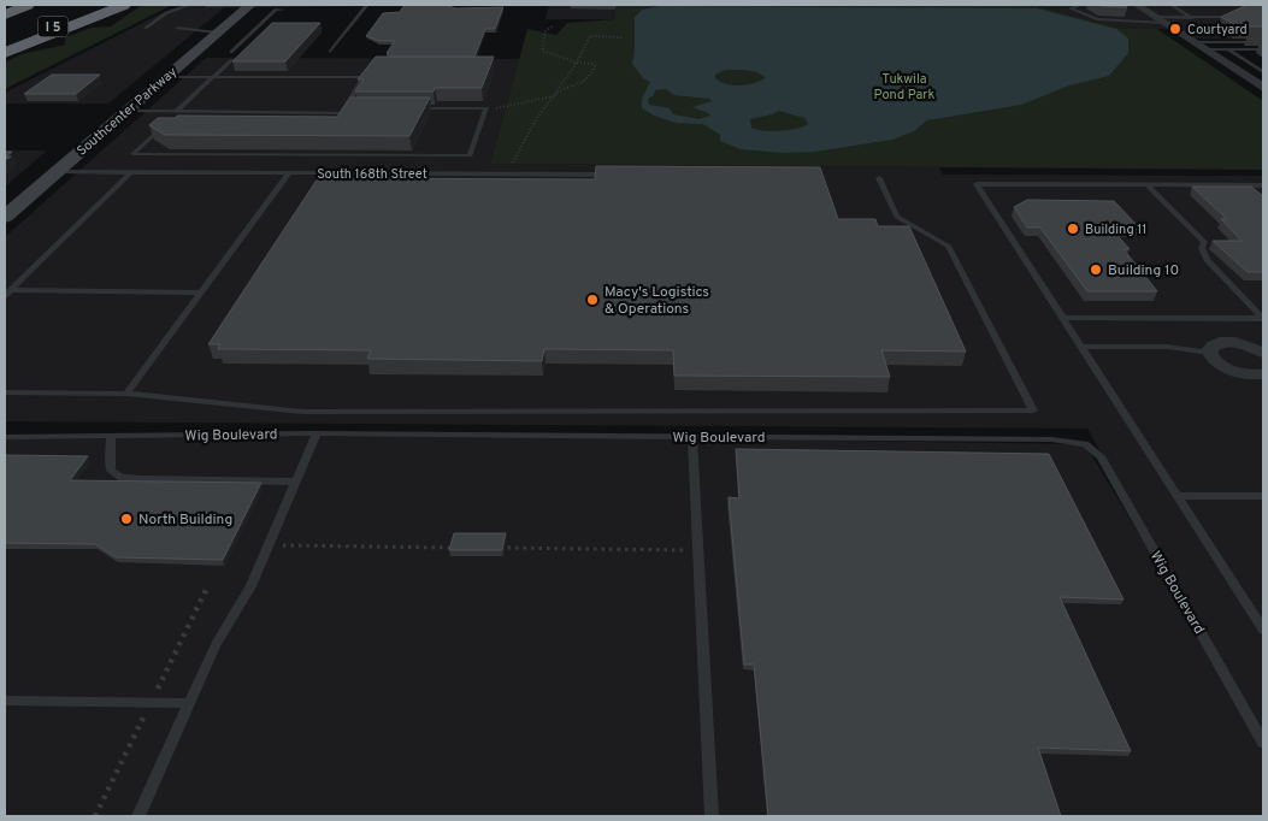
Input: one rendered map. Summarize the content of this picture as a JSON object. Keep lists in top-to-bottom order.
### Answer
{
  "streets": {
    "highway": ["I 5"],
    "main road": ["Southcenter Parkway"],
    "lane": ["South 168th Street", "Wig Boulevard"]
  },
  "crossings": [
    ["Southcenter Parkway", "South 168th Street"]
  ],
  "parks": ["Tukwila Pond Park"],
  "places": [
    "Courtyard",
    "Building 11",
    "Building 10",
    "Macy's Logistics & Operations",
    "North Building"
  ]
}
